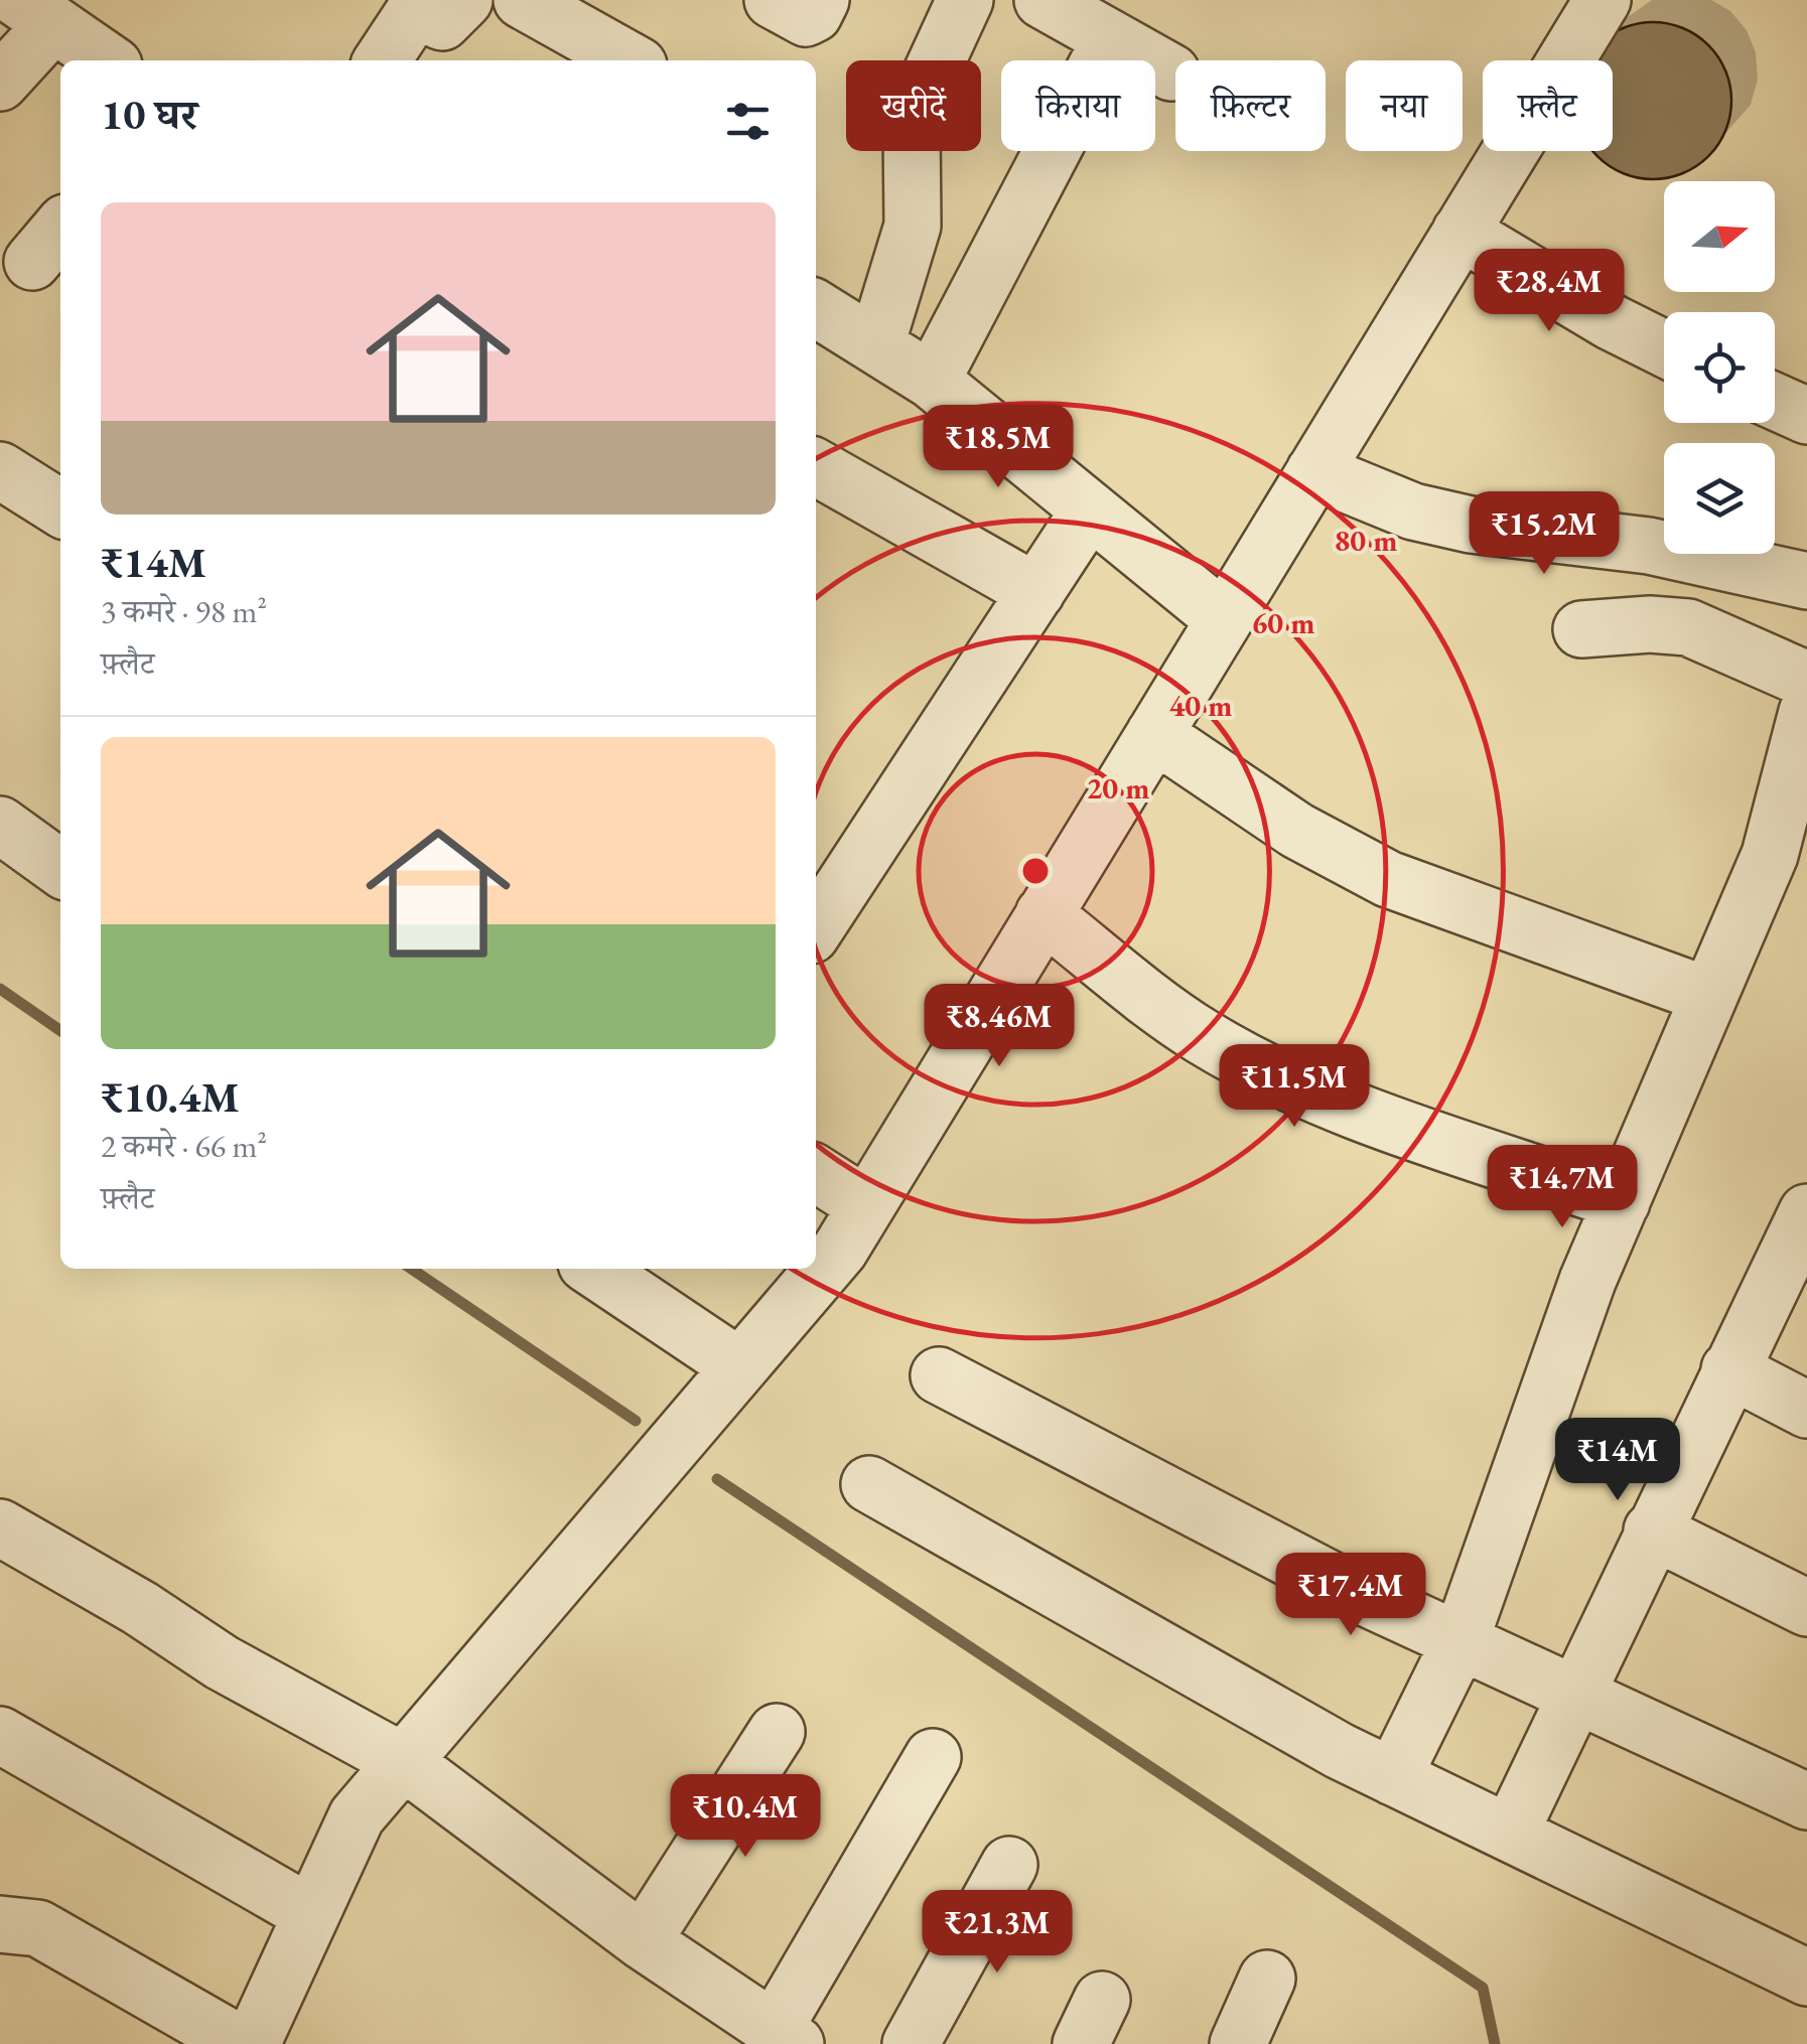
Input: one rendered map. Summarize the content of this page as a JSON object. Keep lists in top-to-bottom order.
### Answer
{
  "north": "right",
  "page": {
    "chip": [
      "खरीदें",
      "किराया",
      "फ़िल्टर",
      "नया",
      "फ़्लैट"
    ],
    "heading": "10 घर",
    "list": [
      {
        "name": "₹14M",
        "note": "3 कमरे · 98 m² · फ़्लैट"
      },
      {
        "name": "₹10.4M",
        "note": "2 कमरे · 66 m² · फ़्लैट"
      }
    ],
    "price": [
      "₹28.4M",
      "₹18.5M",
      "₹15.2M",
      "₹8.46M",
      "₹11.5M",
      "₹14.7M",
      "₹14M",
      "₹17.4M",
      "₹10.4M",
      "₹21.3M"
    ]
  },
  "rings": [
    "80 m",
    "60 m",
    "40 m",
    "20 m"
  ]
}
